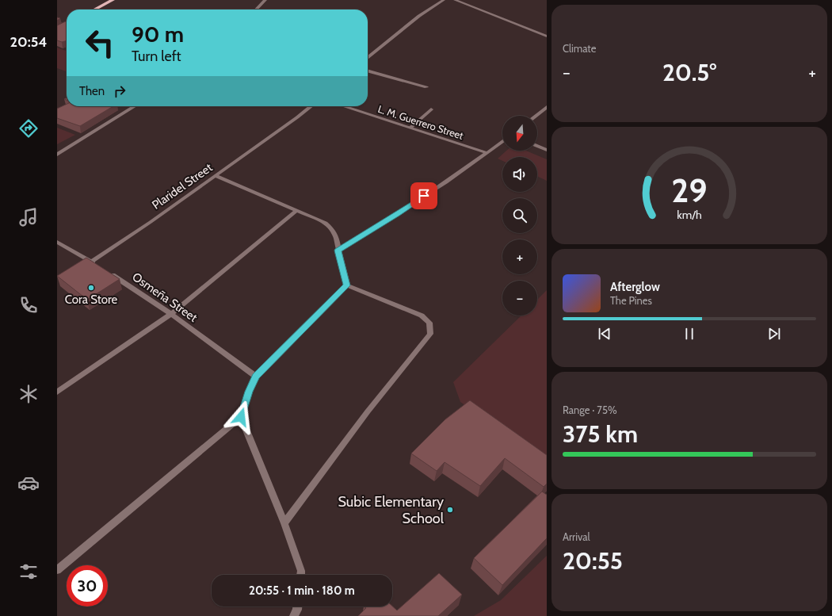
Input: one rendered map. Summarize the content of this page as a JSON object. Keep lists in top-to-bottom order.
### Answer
{
  "streets": {
    "street": ["L. M. Guerrero Street", "Plaridel Street", "Osmeña Street"]
  },
  "places": ["Cora Store", "Subic Elementary School"],
  "north": "bottom",
  "page": {
    "tabs": "20:54",
    "tile": [
      "Climate",
      ["Range · 75%", "375 km"],
      ["Arrival", "20:55"]
    ],
    "turn": ["90 m", "Turn left"],
    "heat": ["−", "20.5°", "+"],
    "then": "Then",
    "map_buttons": ["+", "−"],
    "song": ["Afterglow", "The Pines"],
    "limit": "30",
    "trip": "20:55 · 1 min · 180 m",
    "gauge": ["29", "km/h"]
  }
}
